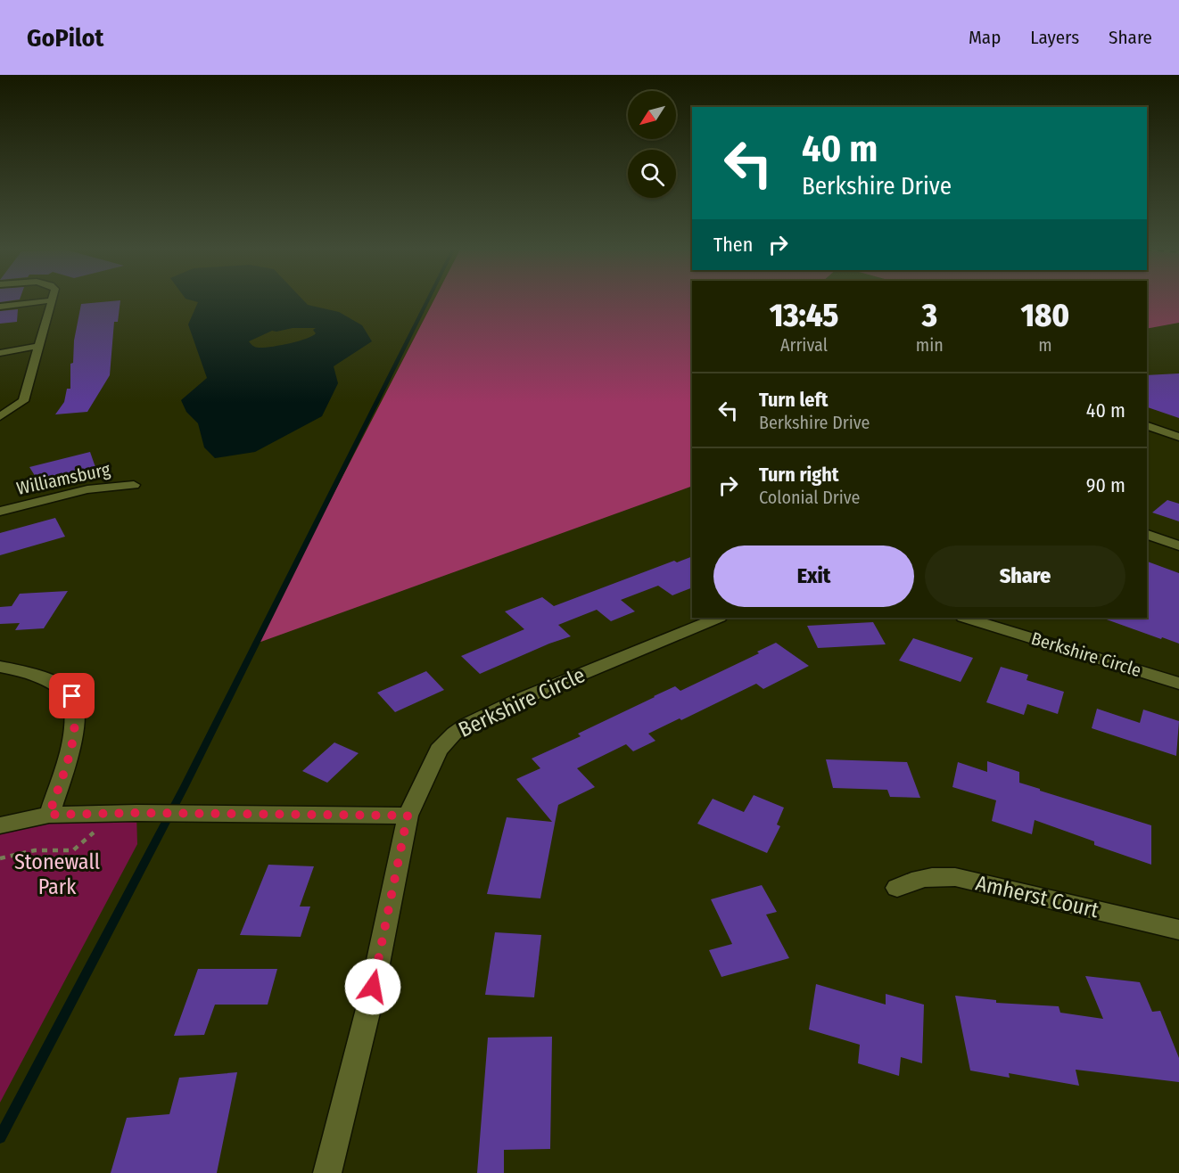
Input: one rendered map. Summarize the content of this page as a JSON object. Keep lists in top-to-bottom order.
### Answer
{
  "streets": {
    "street": ["Williamsburg", "Berkshire Circle", "Amherst Court"]
  },
  "parks": ["Stonewall Park"],
  "north": "bottom left",
  "page": {
    "header": "GoPilot",
    "nav": ["Map", "Layers", "Share"],
    "turn": ["40 m", "Berkshire Drive"],
    "then": "Then",
    "eta": [
      "13:45",
      "Arrival",
      "3",
      "min",
      "180",
      "m"
    ],
    "list": [
      {
        "name": "Turn left",
        "note": "Berkshire Drive",
        "value": "40 m"
      },
      {
        "name": "Turn right",
        "note": "Colonial Drive",
        "value": "90 m"
      }
    ],
    "buttons": ["Exit", "Share"]
  }
}
